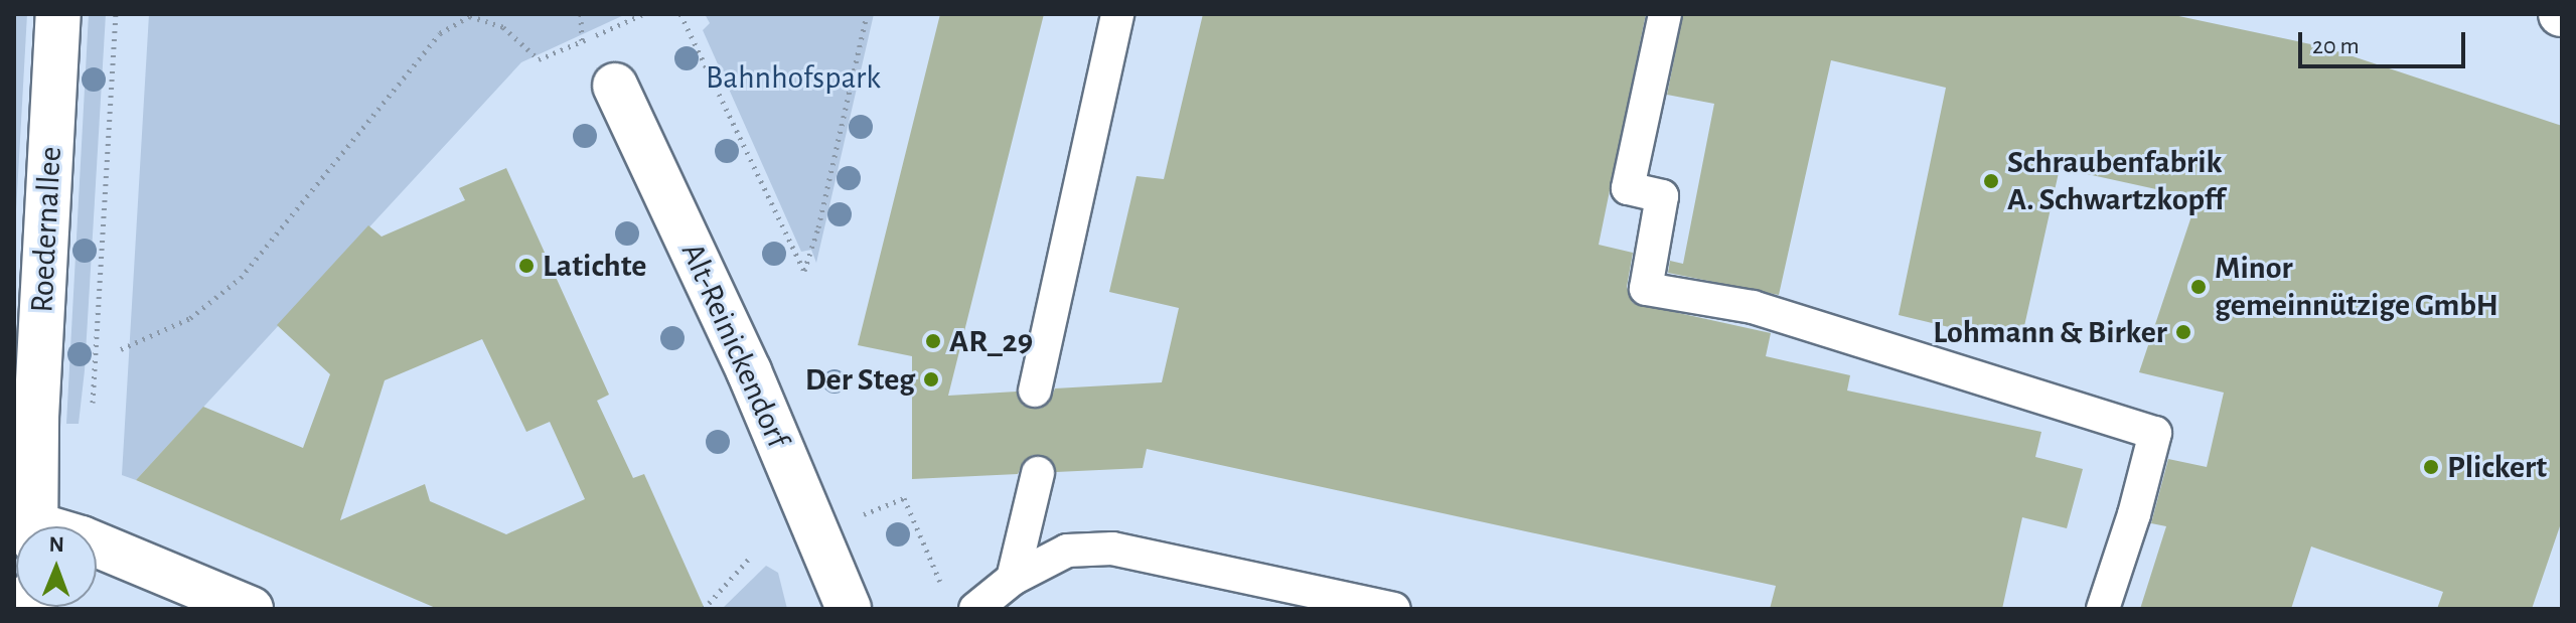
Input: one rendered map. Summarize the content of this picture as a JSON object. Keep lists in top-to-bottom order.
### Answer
{
  "streets": {
    "street": ["Roedernallee", "Alt-Reinickendorf"]
  },
  "parks": ["Bahnhofspark"],
  "places": [
    "Schraubenfabrik A. Schwartzkopff",
    "Latichte",
    "Minor gemeinnützige GmbH",
    "Lohmann & Birker",
    "AR_29",
    "Der Steg",
    "Plickert"
  ],
  "scale_bar": "20 m",
  "north": "top"
}
